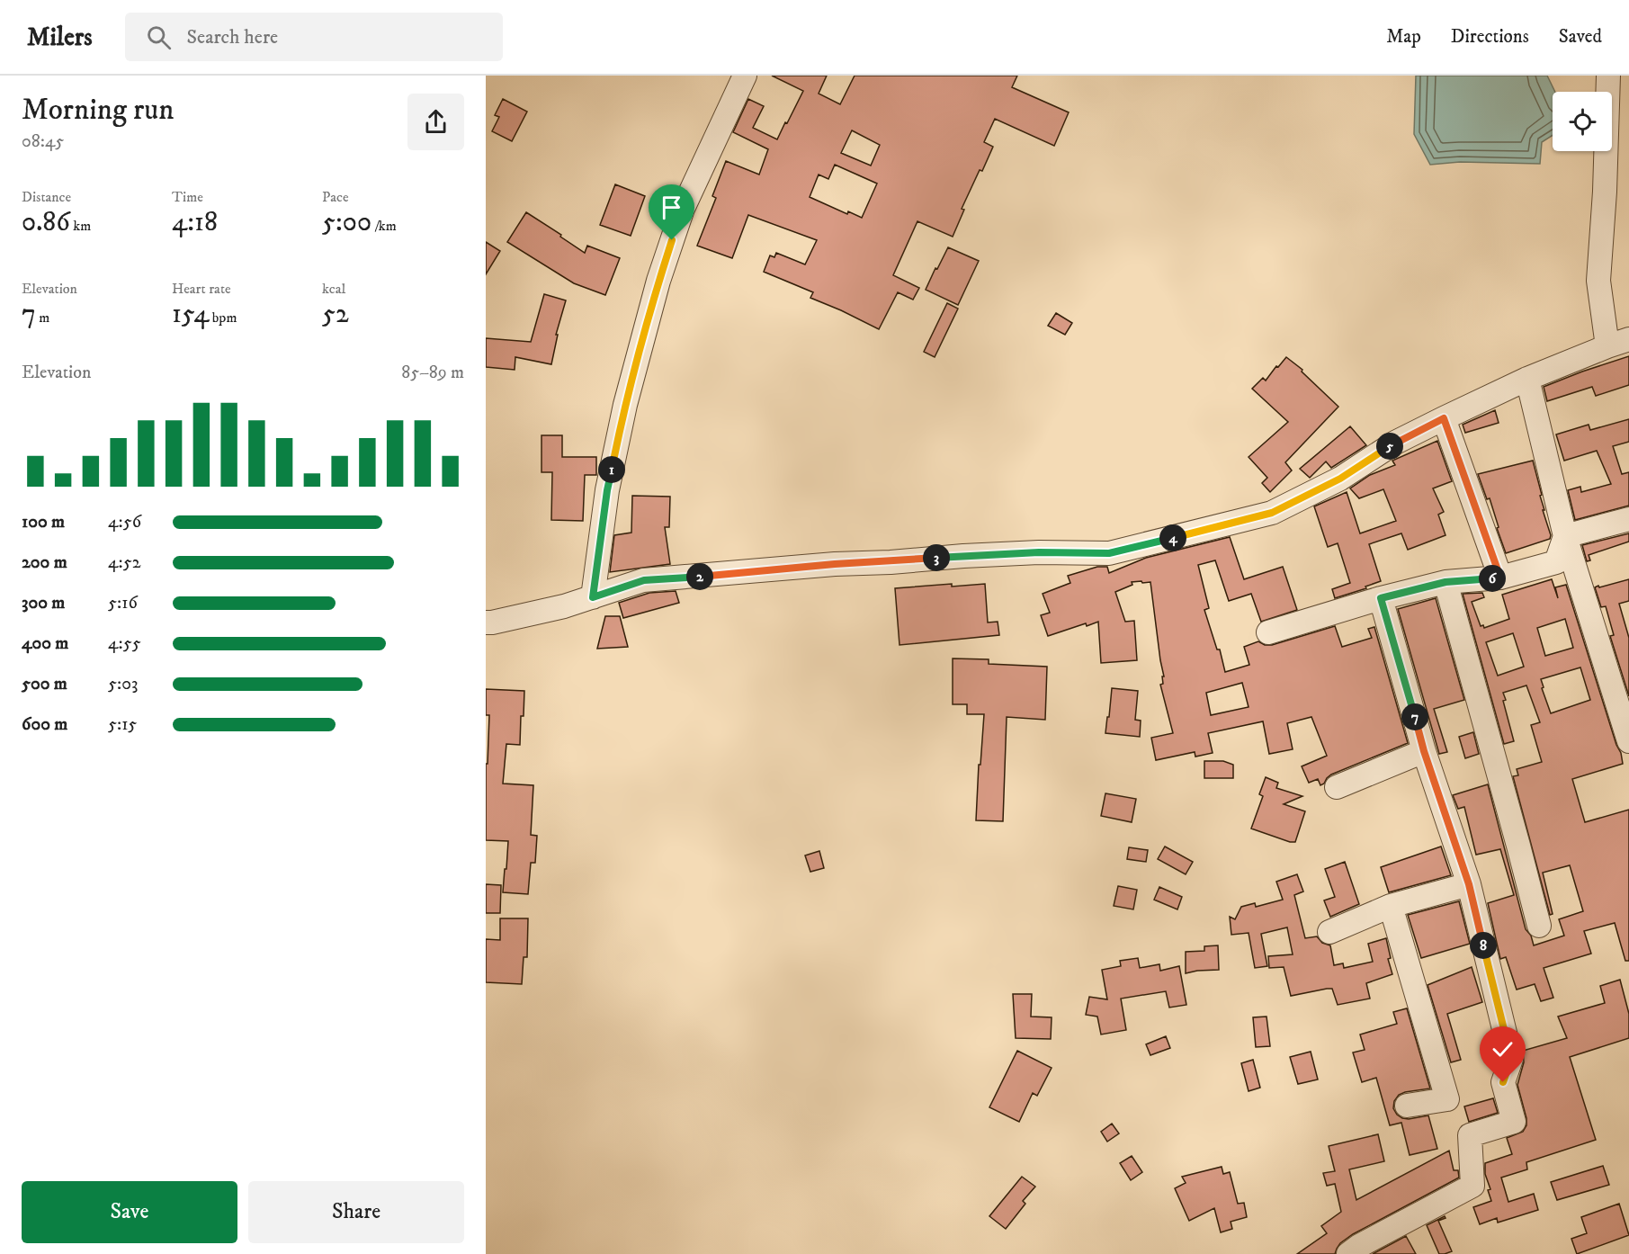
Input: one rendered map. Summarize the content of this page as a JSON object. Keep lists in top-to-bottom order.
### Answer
{
  "page": {
    "header": "Milers",
    "search": "Search here",
    "nav": ["Map", "Directions", "Saved"],
    "heading": ["Morning run", "08:45"],
    "stats": [
      ["Distance", "0.86 km"],
      ["Time", "4:18"],
      ["Pace", "5:00 /km"],
      ["Elevation", "7 m"],
      ["Heart rate", "154 bpm"],
      ["kcal", "52"]
    ],
    "chart": ["Elevation", "85–89 m"],
    "pins": [
      "5",
      "1",
      "4",
      "3",
      "2",
      "6",
      "7",
      "8"
    ],
    "list": [
      {
        "name": "100 m",
        "note": "4:56"
      },
      {
        "name": "200 m",
        "note": "4:52"
      },
      {
        "name": "300 m",
        "note": "5:16"
      },
      {
        "name": "400 m",
        "note": "4:55"
      },
      {
        "name": "500 m",
        "note": "5:03"
      },
      {
        "name": "600 m",
        "note": "5:15"
      }
    ],
    "buttons": ["Save", "Share"]
  }
}
